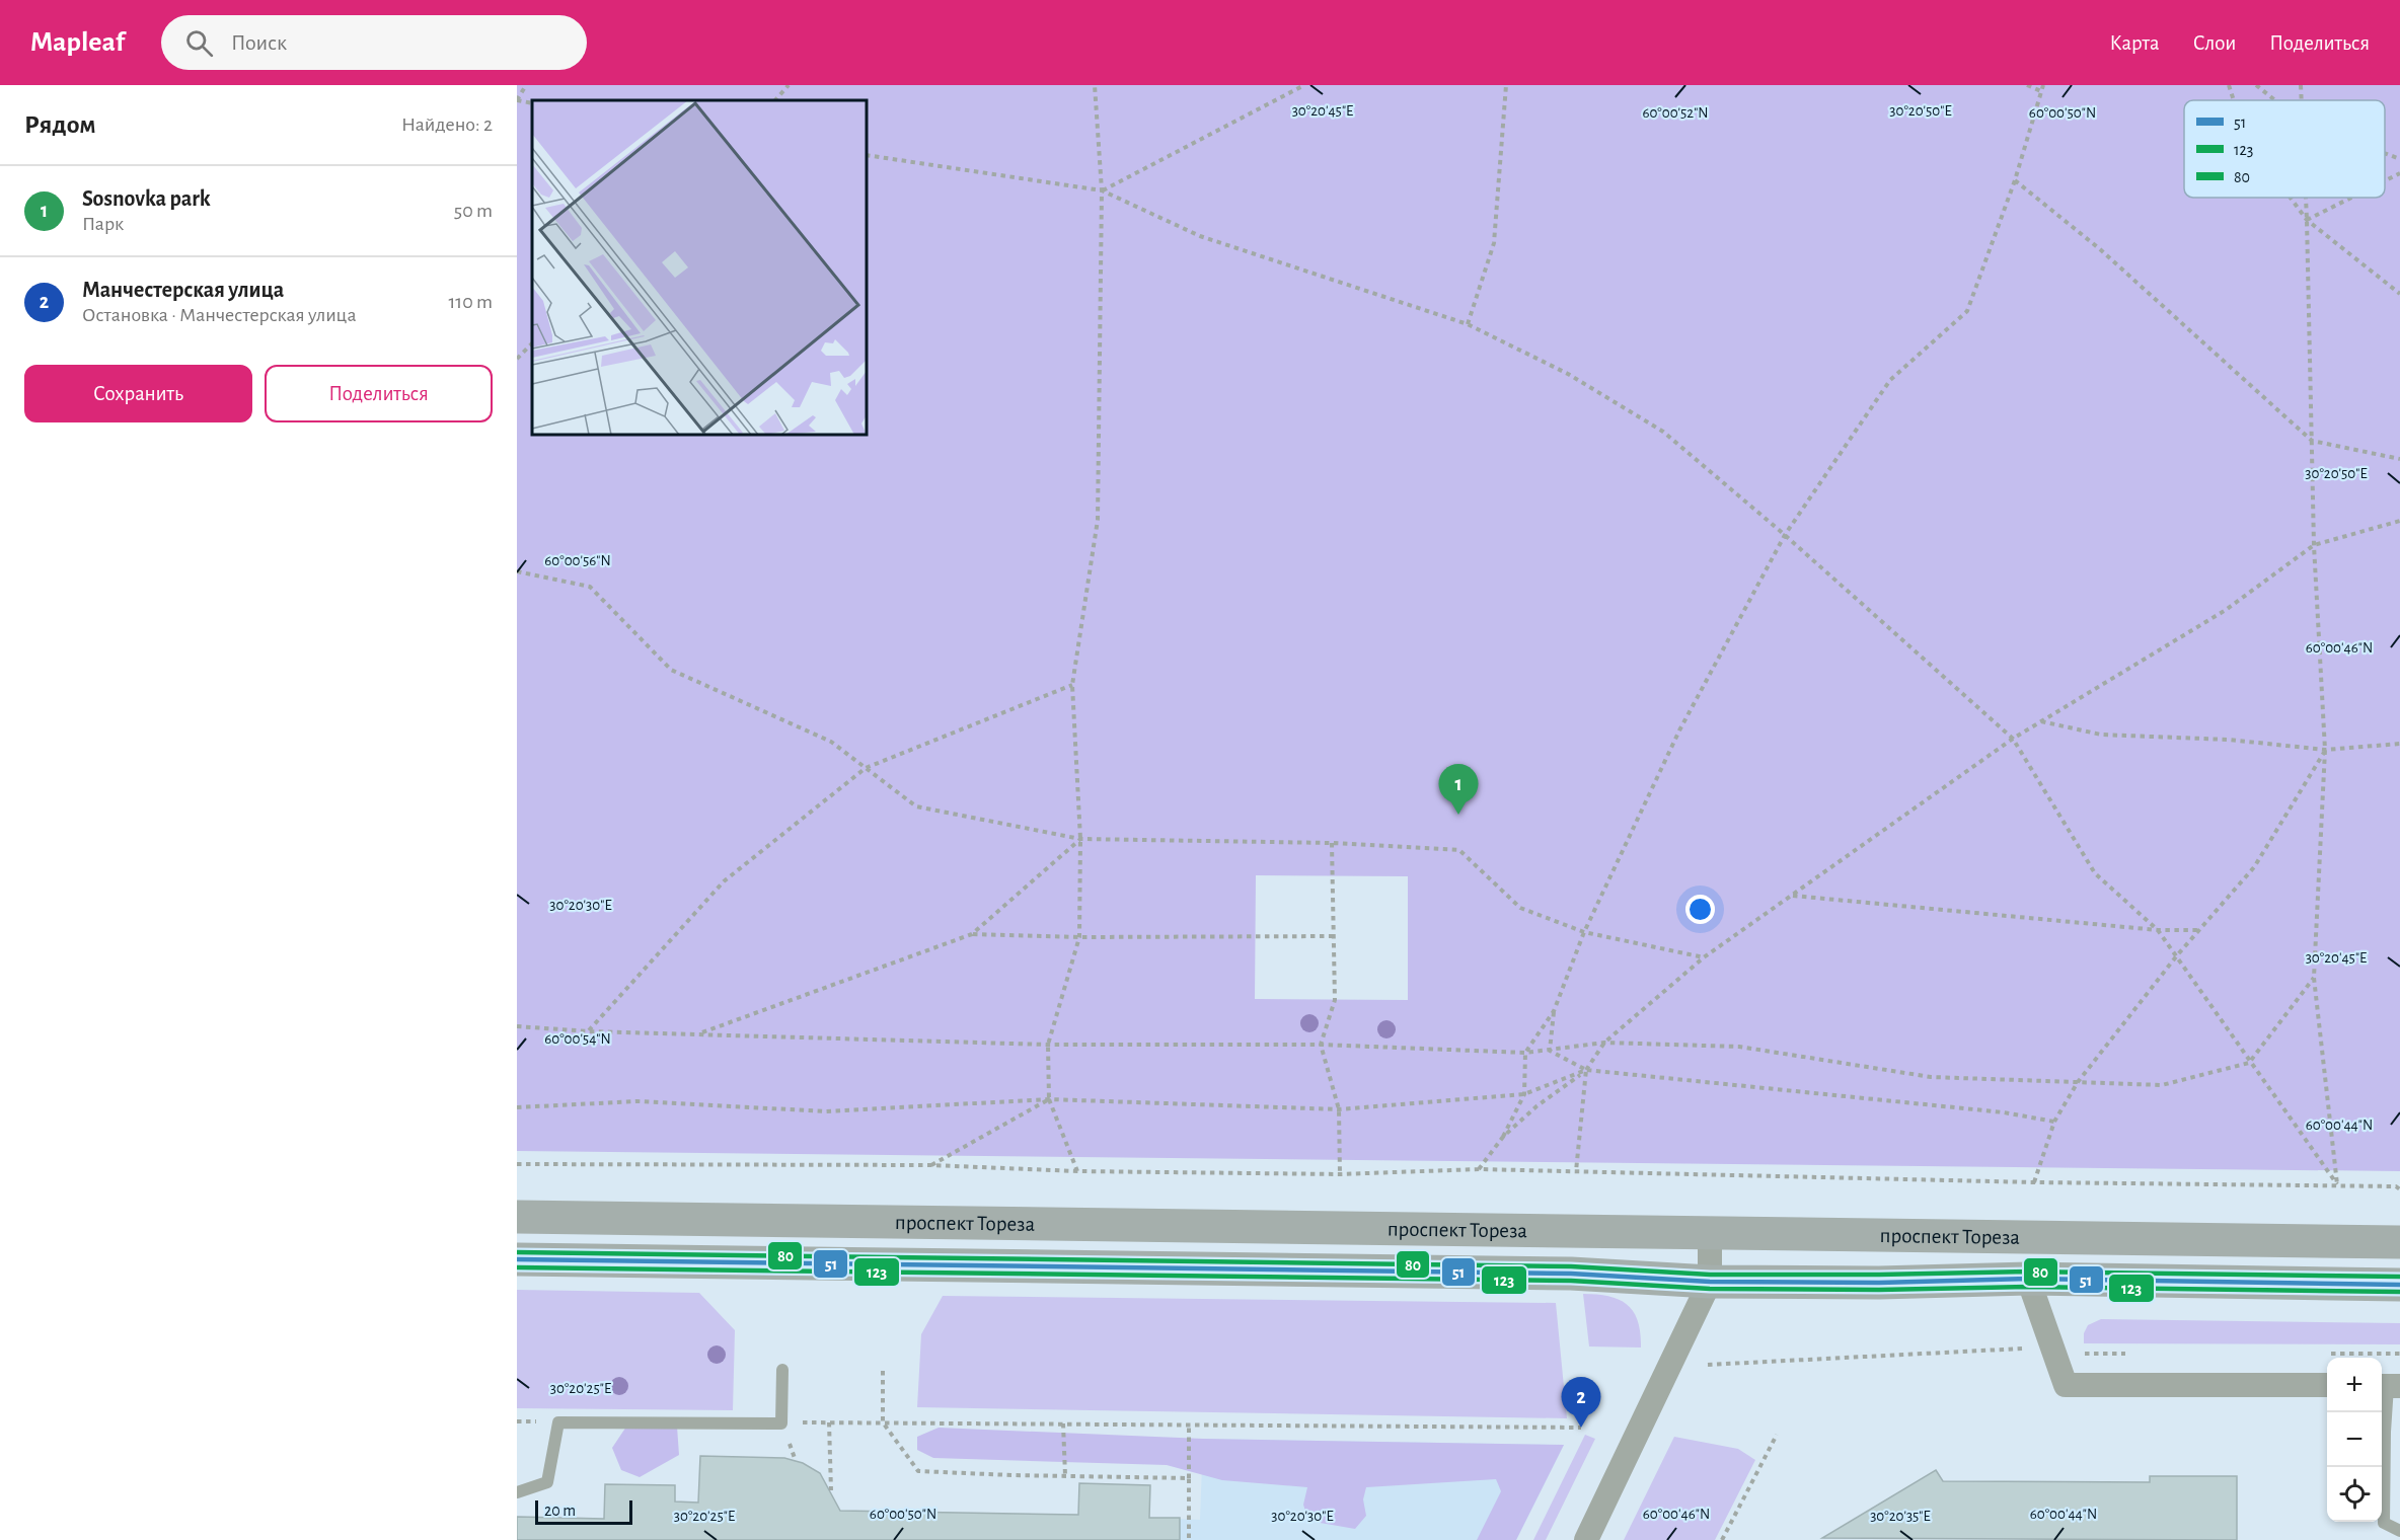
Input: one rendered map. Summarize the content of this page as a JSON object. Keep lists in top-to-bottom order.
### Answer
{
  "streets": {
    "main road": ["проспект Тореза"]
  },
  "lines": ["transit line 80", "transit line 51", "transit line 123"],
  "legend": ["51", "123", "80"],
  "scale_bar": "20 m",
  "page": {
    "header": "Mapleaf",
    "search": "Поиск",
    "nav": ["Карта", "Слои", "Поделиться"],
    "heading": ["Рядом", "Найдено: 2"],
    "list": [
      {
        "mark": "1",
        "name": "Sosnovka park",
        "note": "Парк",
        "value": "50 m"
      },
      {
        "mark": "2",
        "name": "Манчестерская улица",
        "note": "Остановка · Манчестерская улица",
        "value": "110 m"
      }
    ],
    "buttons": ["Сохранить", "Поделиться"],
    "pins": ["1", "2"],
    "map_buttons": ["+", "−"],
    "scale": "20 m"
  },
  "coordinates": [
    "30°20'45\"E",
    "30°20'50\"E",
    "60°00'52\"N",
    "60°00'50\"N",
    "60°00'56\"N",
    "60°00'46\"N",
    "30°20'30\"E",
    "60°00'54\"N",
    "60°00'44\"N",
    "30°20'25\"E",
    "30°20'35\"E"
  ]
}
